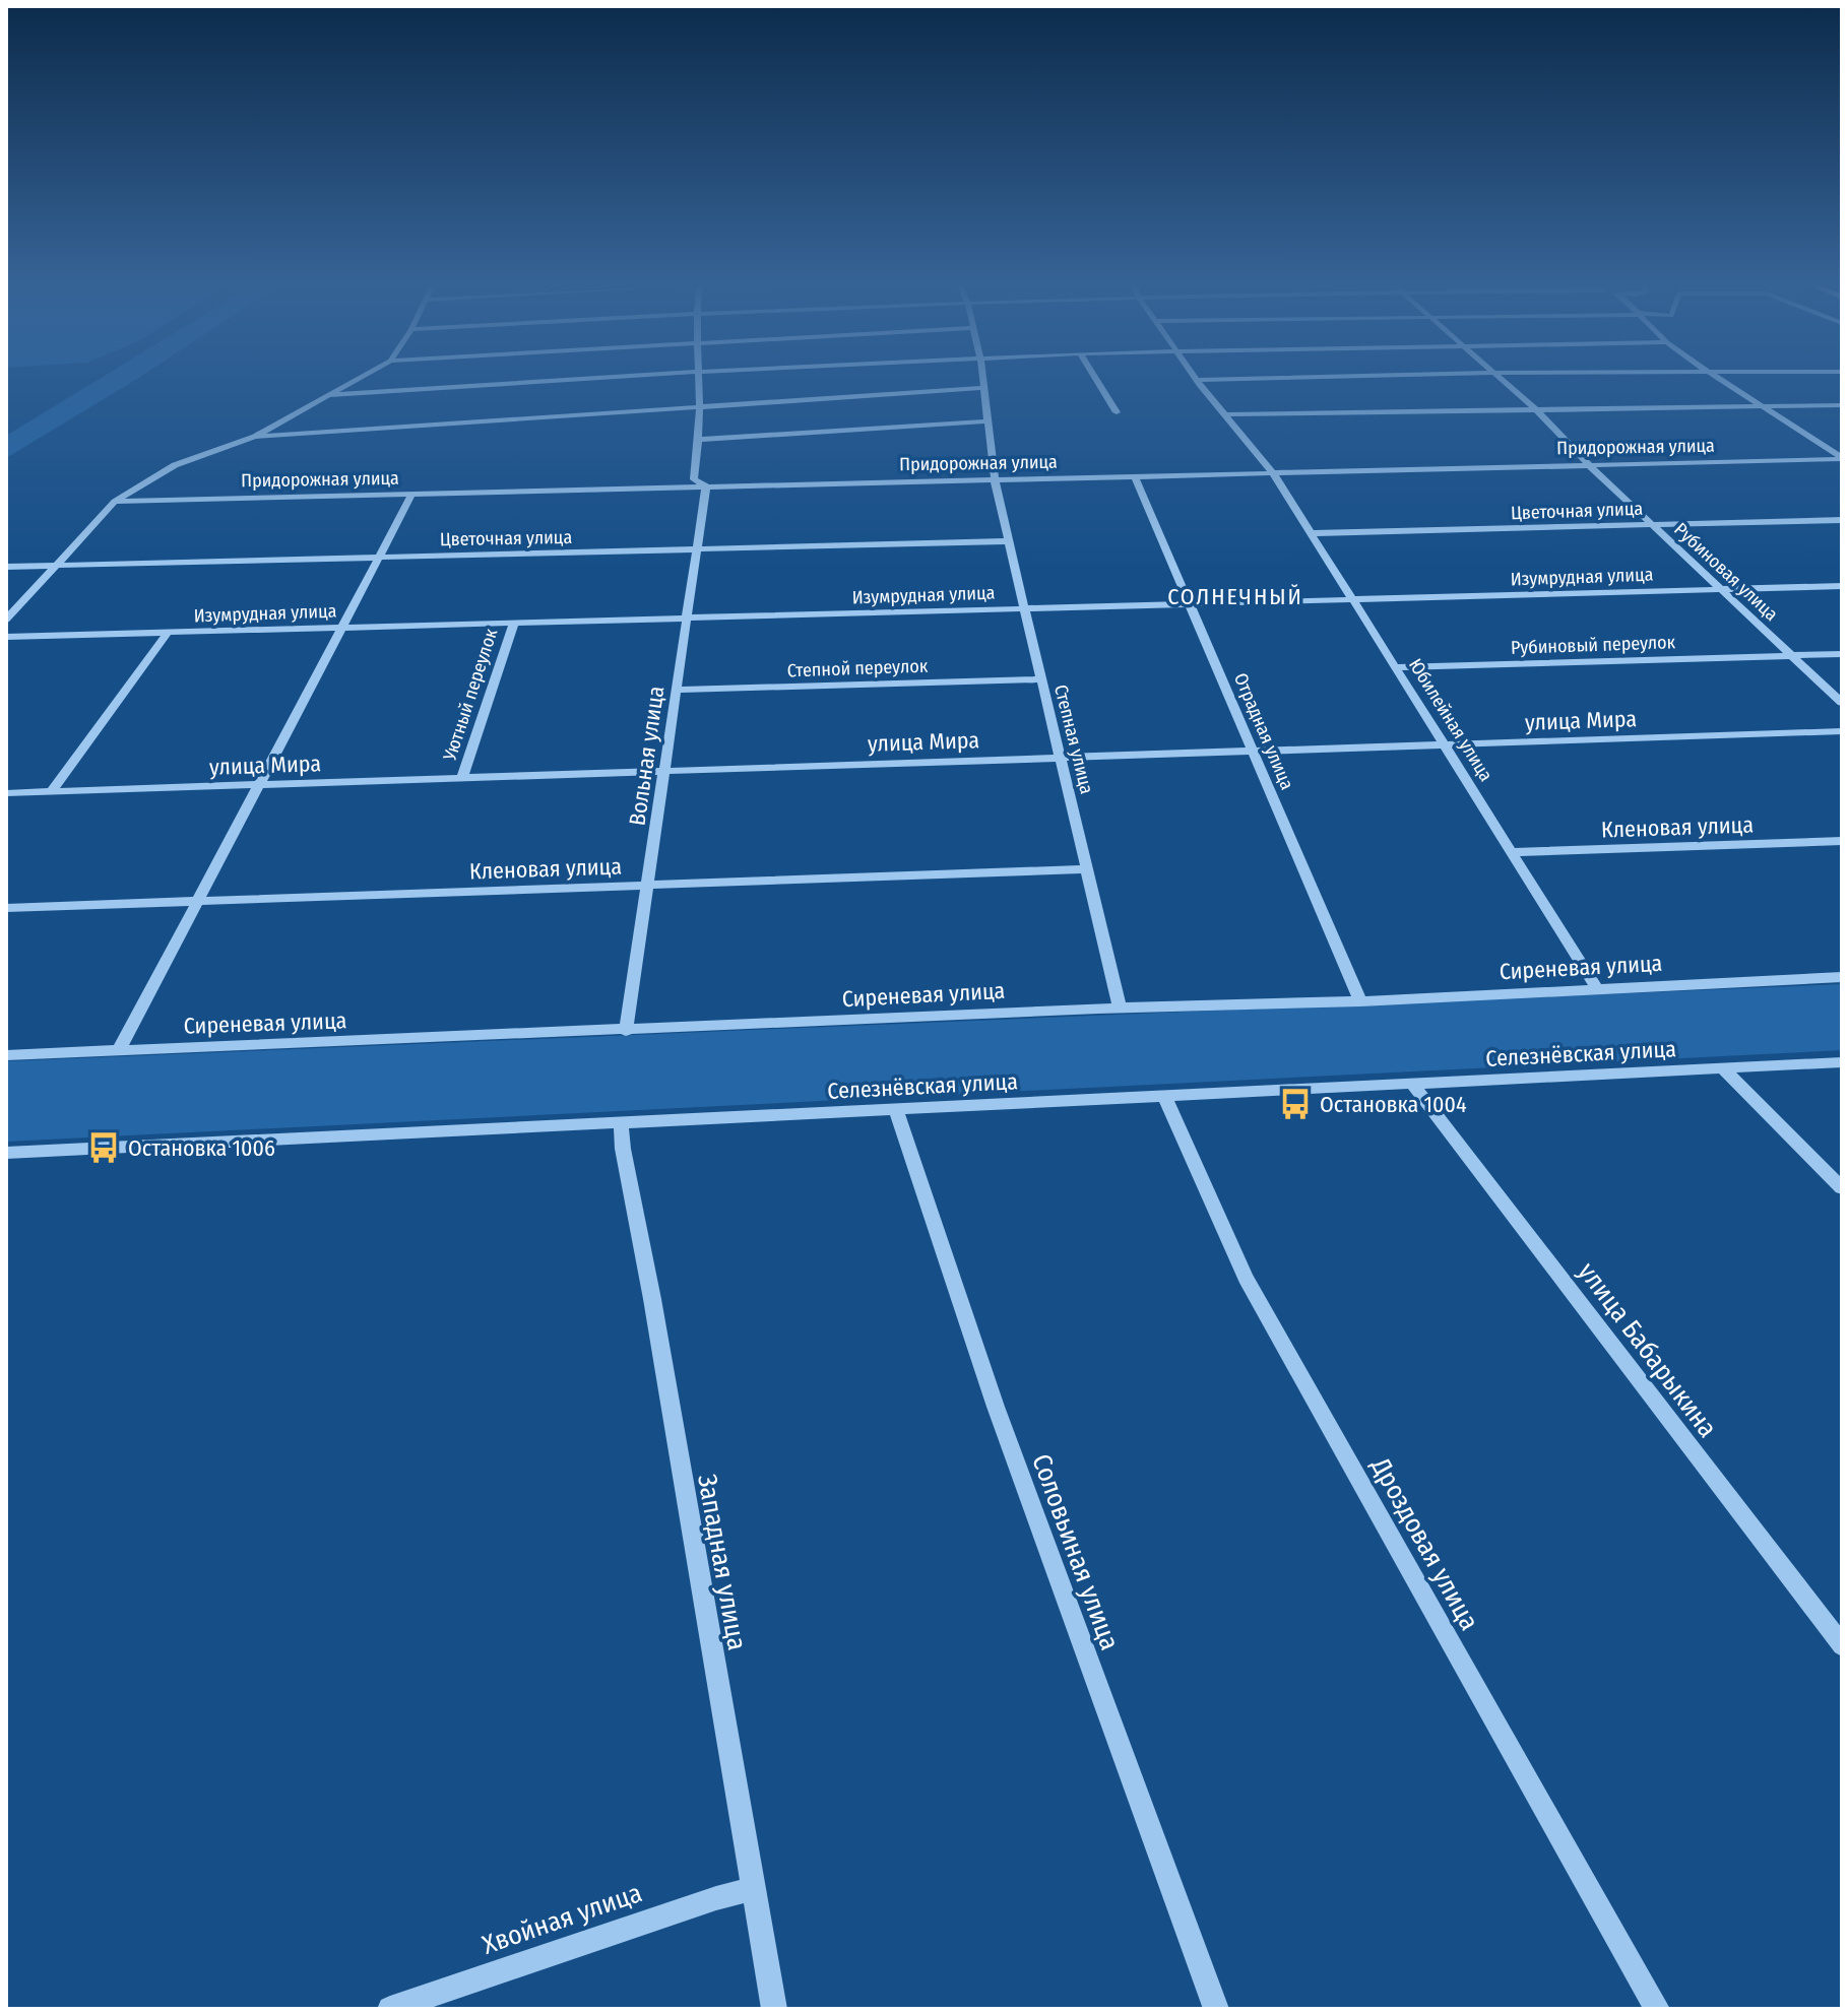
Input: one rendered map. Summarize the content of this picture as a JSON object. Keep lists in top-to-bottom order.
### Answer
{
  "streets": {
    "street": [
      "Придорожная улица",
      "Цветочная улица",
      "Рубиновая улица",
      "Изумрудная улица",
      "Рубиновый переулок",
      "Степной переулок",
      "Уютный переулок",
      "Юбилейная улица",
      "улица Мира",
      "Отрадная улица",
      "Степная улица",
      "Вольная улица",
      "Кленовая улица",
      "Сиреневая улица",
      "Селезнёвская улица",
      "улица Бабарыкина",
      "Дроздовая улица",
      "Соловьиная улица",
      "Западная улица",
      "Хвойная улица"
    ]
  },
  "crossings": [
    ["Придорожная улица", "Рубиновая улица"],
    ["Придорожная улица", "Юбилейная улица"],
    ["Придорожная улица", "Отрадная улица"],
    ["Придорожная улица", "Степная улица"],
    ["Придорожная улица", "Вольная улица"],
    ["Цветочная улица", "Рубиновая улица"],
    ["Цветочная улица", "Юбилейная улица"],
    ["Цветочная улица", "Степная улица"],
    ["Цветочная улица", "Вольная улица"],
    ["Рубиновая улица", "Изумрудная улица"],
    ["Рубиновая улица", "Рубиновый переулок"],
    ["Изумрудная улица", "Уютный переулок"],
    ["Изумрудная улица", "Юбилейная улица"],
    ["Изумрудная улица", "Отрадная улица"],
    ["Изумрудная улица", "Степная улица"],
    ["Изумрудная улица", "Вольная улица"],
    ["Рубиновый переулок", "Юбилейная улица"],
    ["Степной переулок", "Степная улица"],
    ["Степной переулок", "Вольная улица"],
    ["Уютный переулок", "улица Мира"],
    ["Юбилейная улица", "улица Мира"],
    ["Юбилейная улица", "Кленовая улица"],
    ["Юбилейная улица", "Сиреневая улица"],
    ["улица Мира", "Отрадная улица"],
    ["улица Мира", "Степная улица"],
    ["улица Мира", "Вольная улица"],
    ["Отрадная улица", "Сиреневая улица"],
    ["Степная улица", "Кленовая улица"],
    ["Степная улица", "Сиреневая улица"],
    ["Вольная улица", "Кленовая улица"],
    ["Вольная улица", "Сиреневая улица"],
    ["Селезнёвская улица", "улица Бабарыкина"],
    ["Селезнёвская улица", "Дроздовая улица"],
    ["Селезнёвская улица", "Соловьиная улица"],
    ["Селезнёвская улица", "Западная улица"],
    ["Западная улица", "Хвойная улица"]
  ],
  "districts": ["СОЛНЕЧНЫЙ"],
  "places": {
    "bus stop": ["Остановка 1004", "Остановка 1006"]
  }
}
